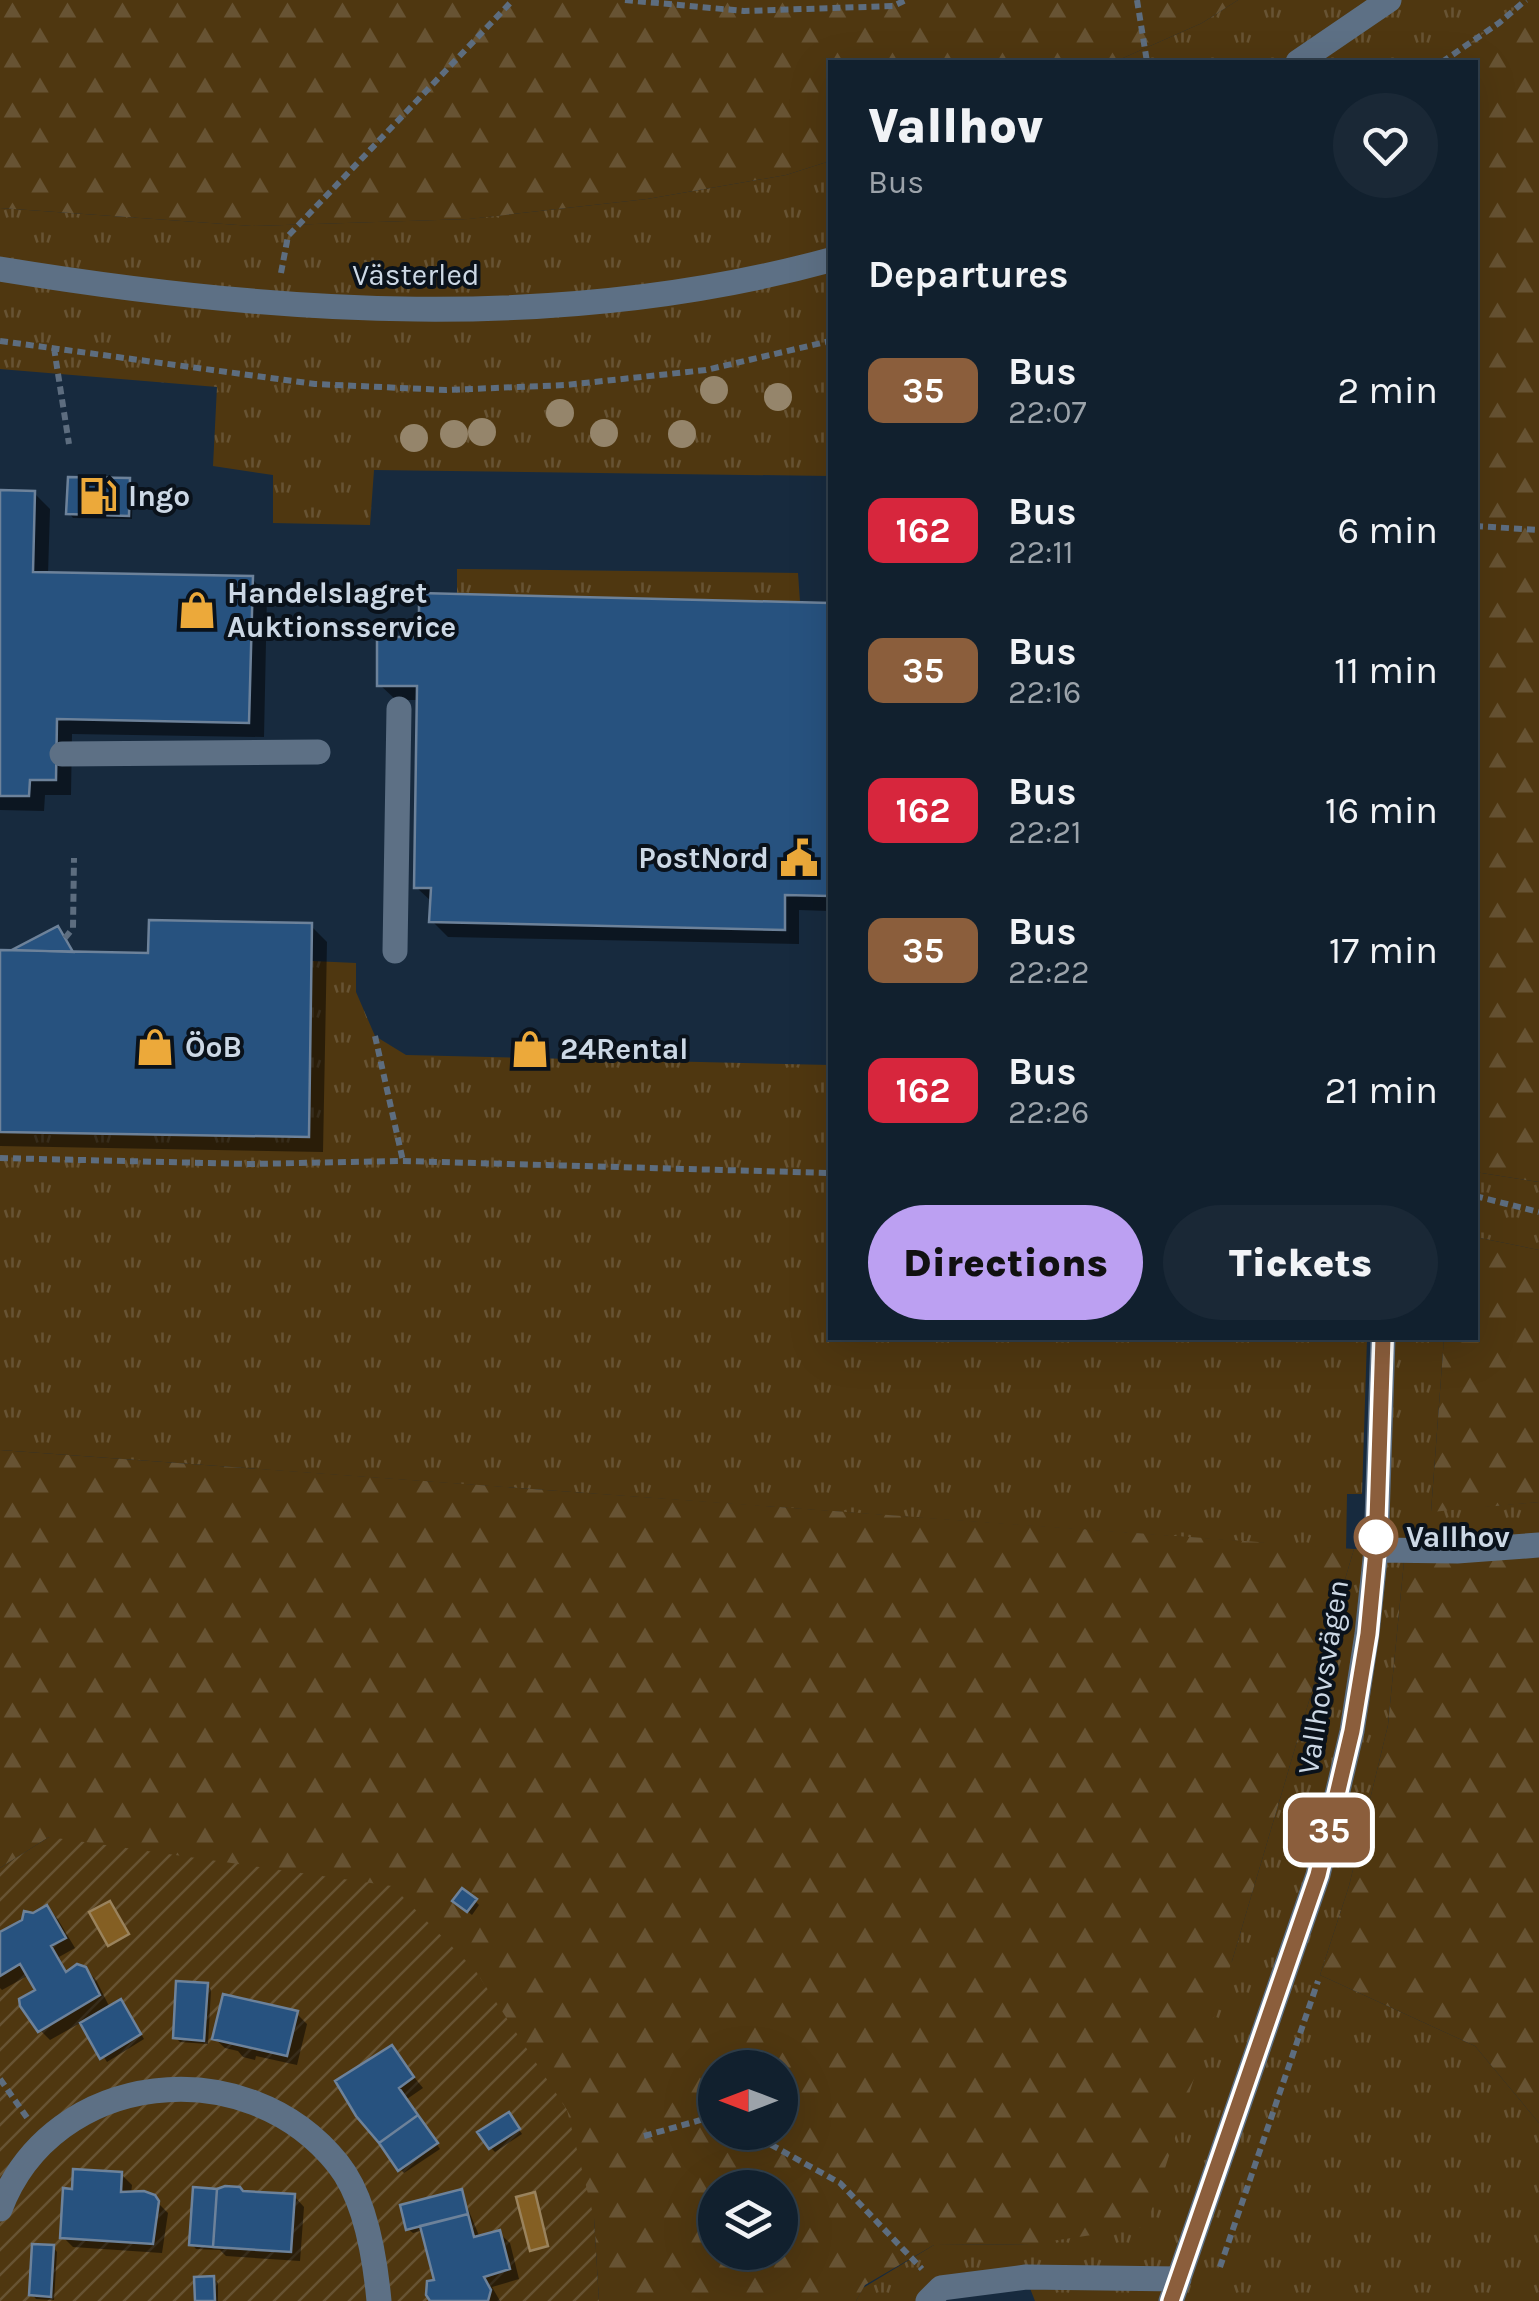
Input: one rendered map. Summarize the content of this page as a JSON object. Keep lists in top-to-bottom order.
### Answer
{
  "streets": {
    "street": ["Västerled", "Vallhovsvägen"]
  },
  "places": {
    "fuel station": ["Ingo"],
    "shop": ["Handelslagret Auktionsservice", "ÖoB", "24Rental"],
    "public building": ["PostNord"],
    "other": ["Vallhov"]
  },
  "lines": ["bus line 35"],
  "north": "left",
  "page": {
    "on_map": "35",
    "heading": [
      ["Vallhov", "Bus"],
      "Departures"
    ],
    "list": [
      {
        "mark": "35",
        "name": "Bus",
        "note": "22:07",
        "value": "2 min"
      },
      {
        "mark": "162",
        "name": "Bus",
        "note": "22:11",
        "value": "6 min"
      },
      {
        "mark": "35",
        "name": "Bus",
        "note": "22:16",
        "value": "11 min"
      },
      {
        "mark": "162",
        "name": "Bus",
        "note": "22:21",
        "value": "16 min"
      },
      {
        "mark": "35",
        "name": "Bus",
        "note": "22:22",
        "value": "17 min"
      },
      {
        "mark": "162",
        "name": "Bus",
        "note": "22:26",
        "value": "21 min"
      }
    ],
    "buttons": ["Directions", "Tickets"]
  }
}
